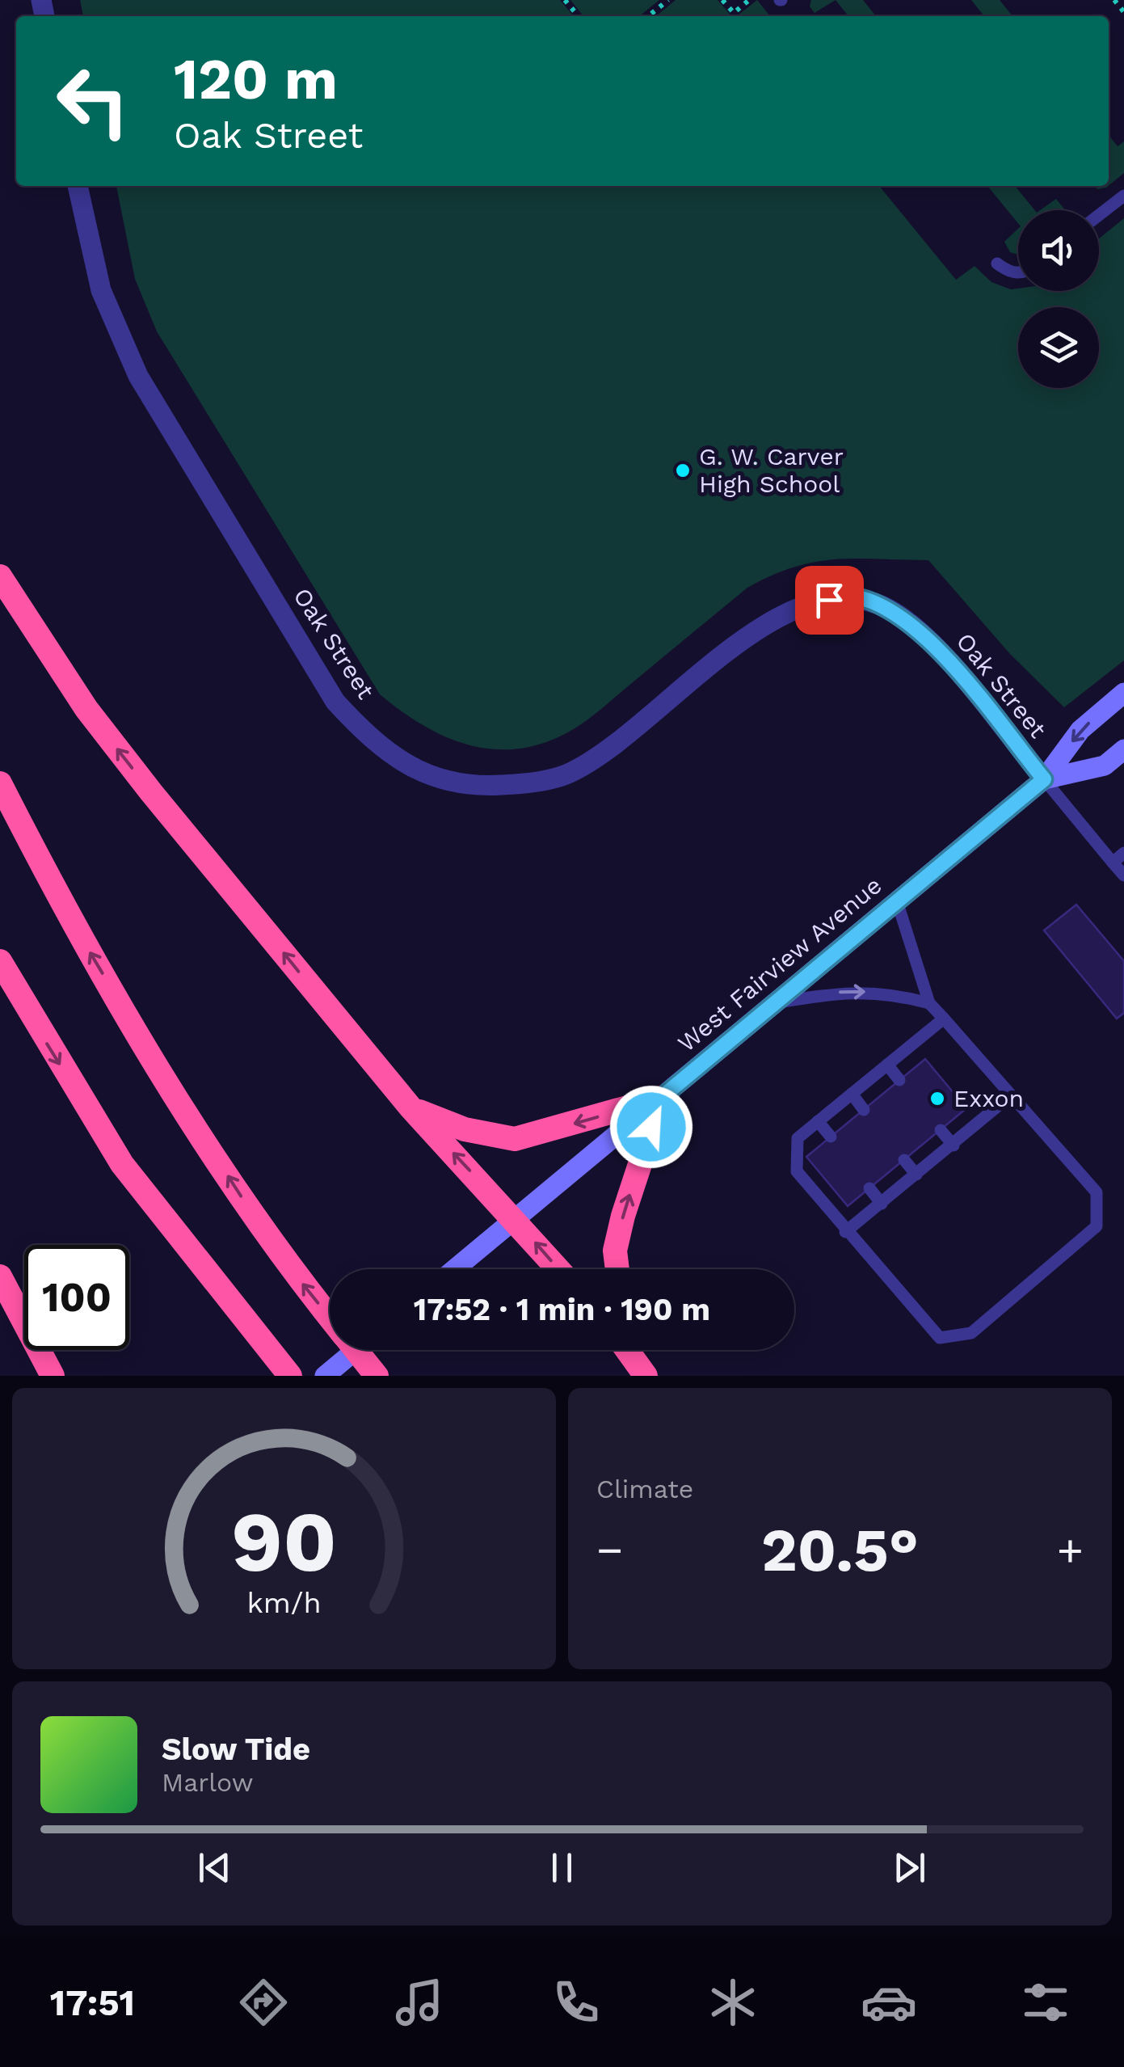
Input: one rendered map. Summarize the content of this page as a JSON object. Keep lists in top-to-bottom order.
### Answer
{
  "streets": {
    "main road": ["West Fairview Avenue"],
    "street": ["Oak Street"]
  },
  "crossings": [
    ["Oak Street", "West Fairview Avenue"]
  ],
  "places": ["G. W. Carver High School", "Exxon"],
  "page": {
    "turn": ["120 m", "Oak Street"],
    "limit": "100",
    "trip": "17:52 · 1 min · 190 m",
    "tile": "Climate",
    "heat": ["−", "20.5°", "+"],
    "song": ["Slow Tide", "Marlow"],
    "tabs": "17:51",
    "gauge": ["90", "km/h"]
  }
}
